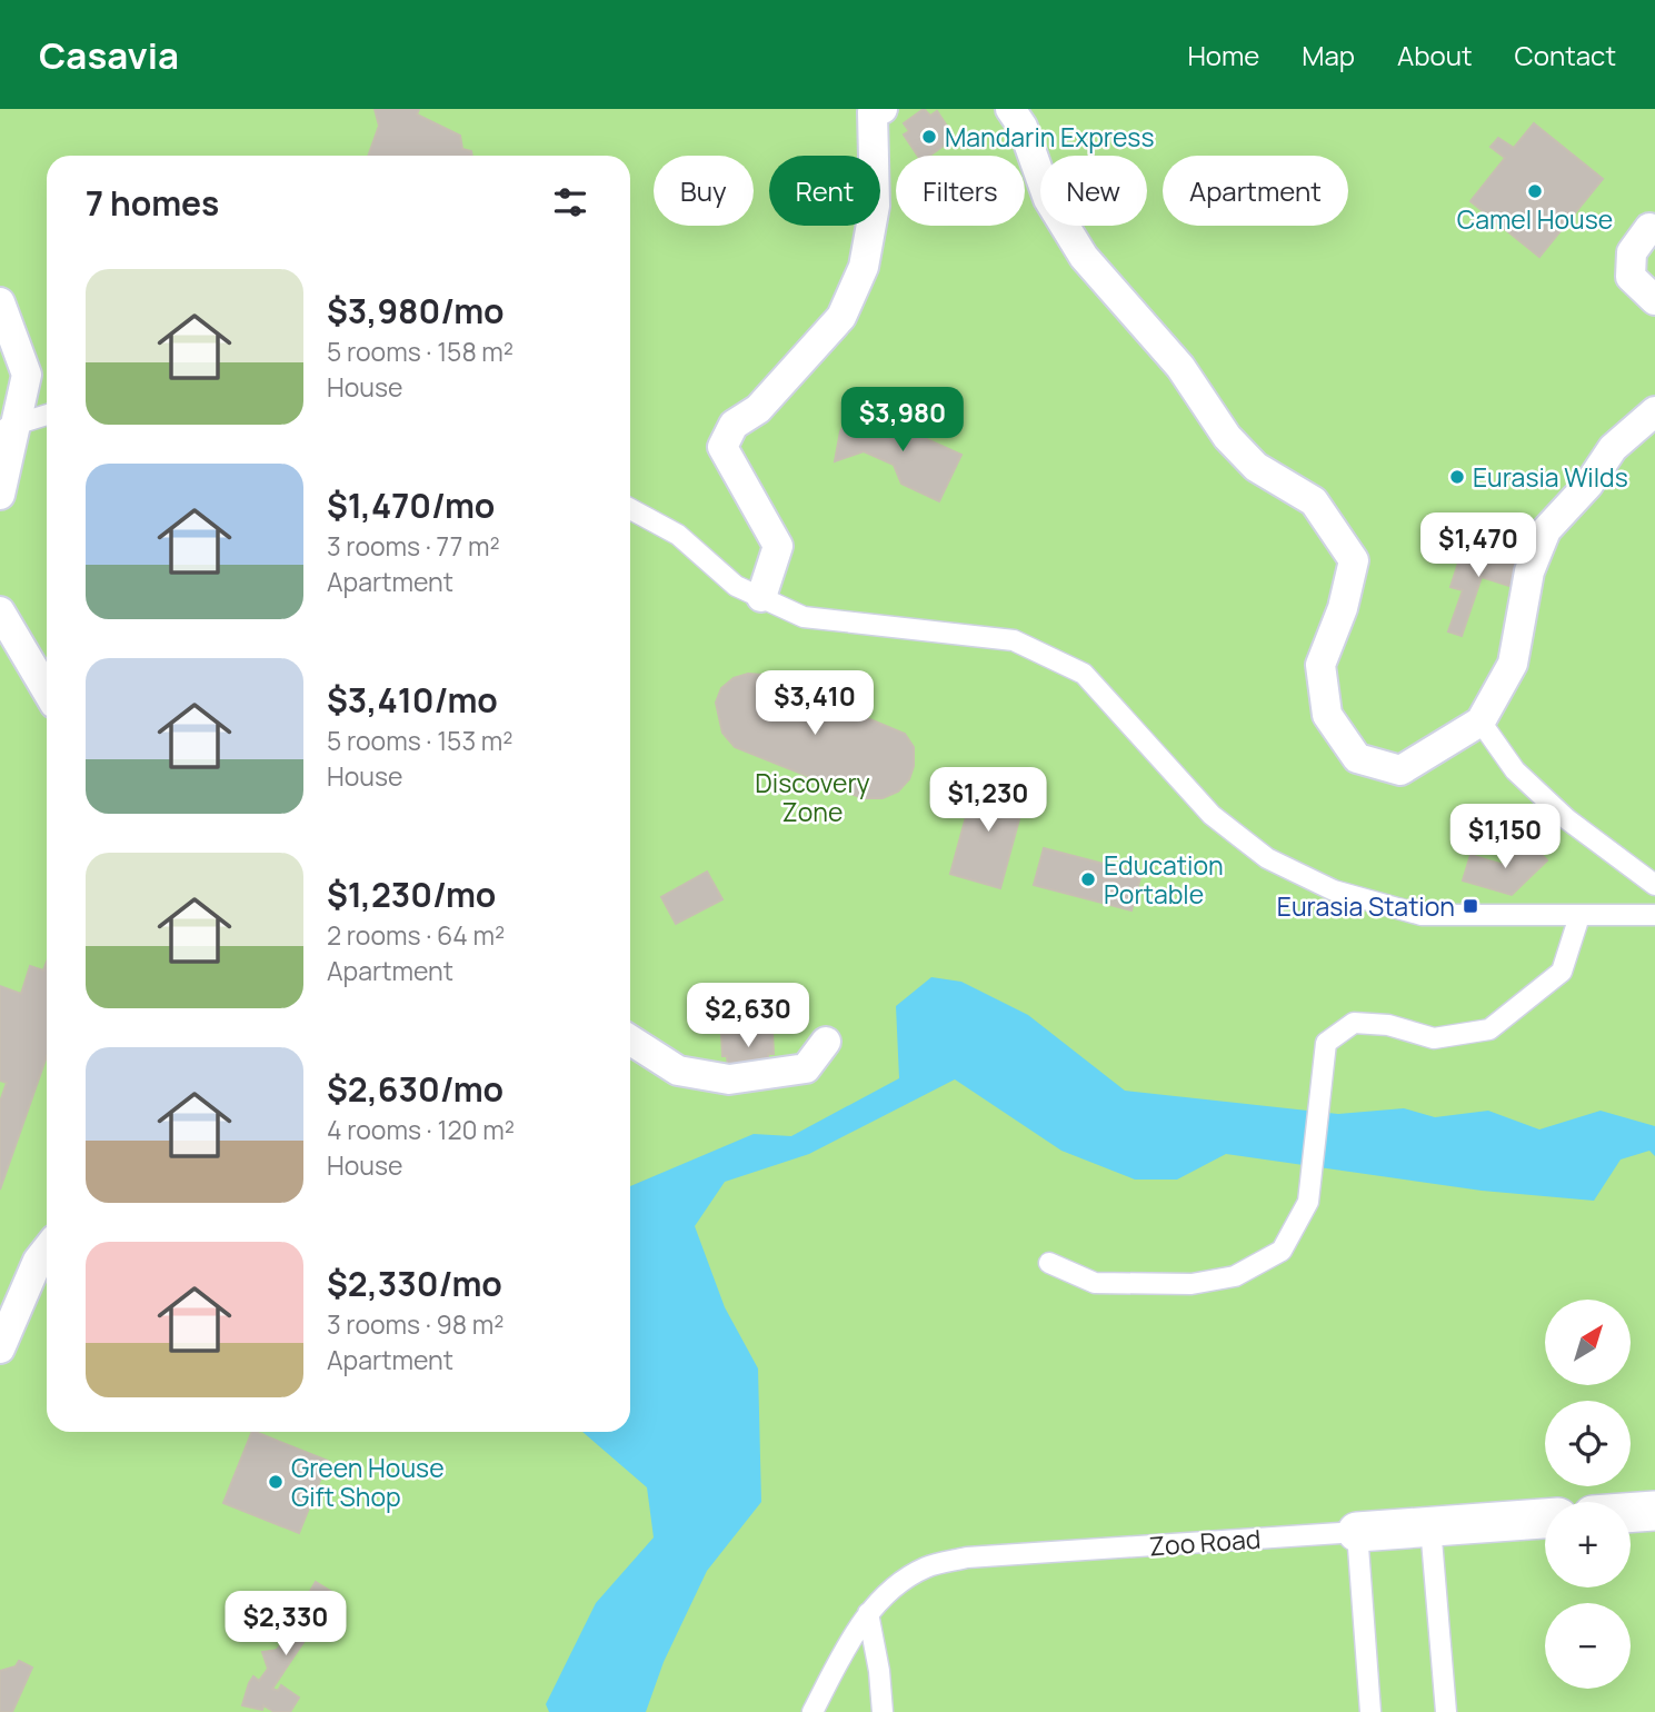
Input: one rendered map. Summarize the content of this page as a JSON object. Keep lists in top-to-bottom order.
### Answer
{
  "streets": {
    "street": ["Zoo Road"]
  },
  "parks": ["Discovery Zone"],
  "places": {
    "other": [
      "Mandarin Express",
      "Camel House",
      "Eurasia Wilds",
      "Education Portable",
      "Green House Gift Shop"
    ],
    "transit": ["Eurasia Station"]
  },
  "north": "top right",
  "page": {
    "header": "Casavia",
    "nav": [
      "Home",
      "Map",
      "About",
      "Contact"
    ],
    "chip": [
      "Buy",
      "Rent",
      "Filters",
      "New",
      "Apartment"
    ],
    "heading": "7 homes",
    "list": [
      {
        "name": "$3,980/mo",
        "note": "5 rooms · 158 m² · House"
      },
      {
        "name": "$1,470/mo",
        "note": "3 rooms · 77 m² · Apartment"
      },
      {
        "name": "$3,410/mo",
        "note": "5 rooms · 153 m² · House"
      },
      {
        "name": "$1,230/mo",
        "note": "2 rooms · 64 m² · Apartment"
      },
      {
        "name": "$2,630/mo",
        "note": "4 rooms · 120 m² · House"
      },
      {
        "name": "$2,330/mo",
        "note": "3 rooms · 98 m² · Apartment"
      }
    ],
    "price": [
      "$3,980",
      "$1,470",
      "$3,410",
      "$1,230",
      "$1,150",
      "$2,630",
      "$2,330"
    ],
    "map_buttons": ["+", "−"]
  }
}
